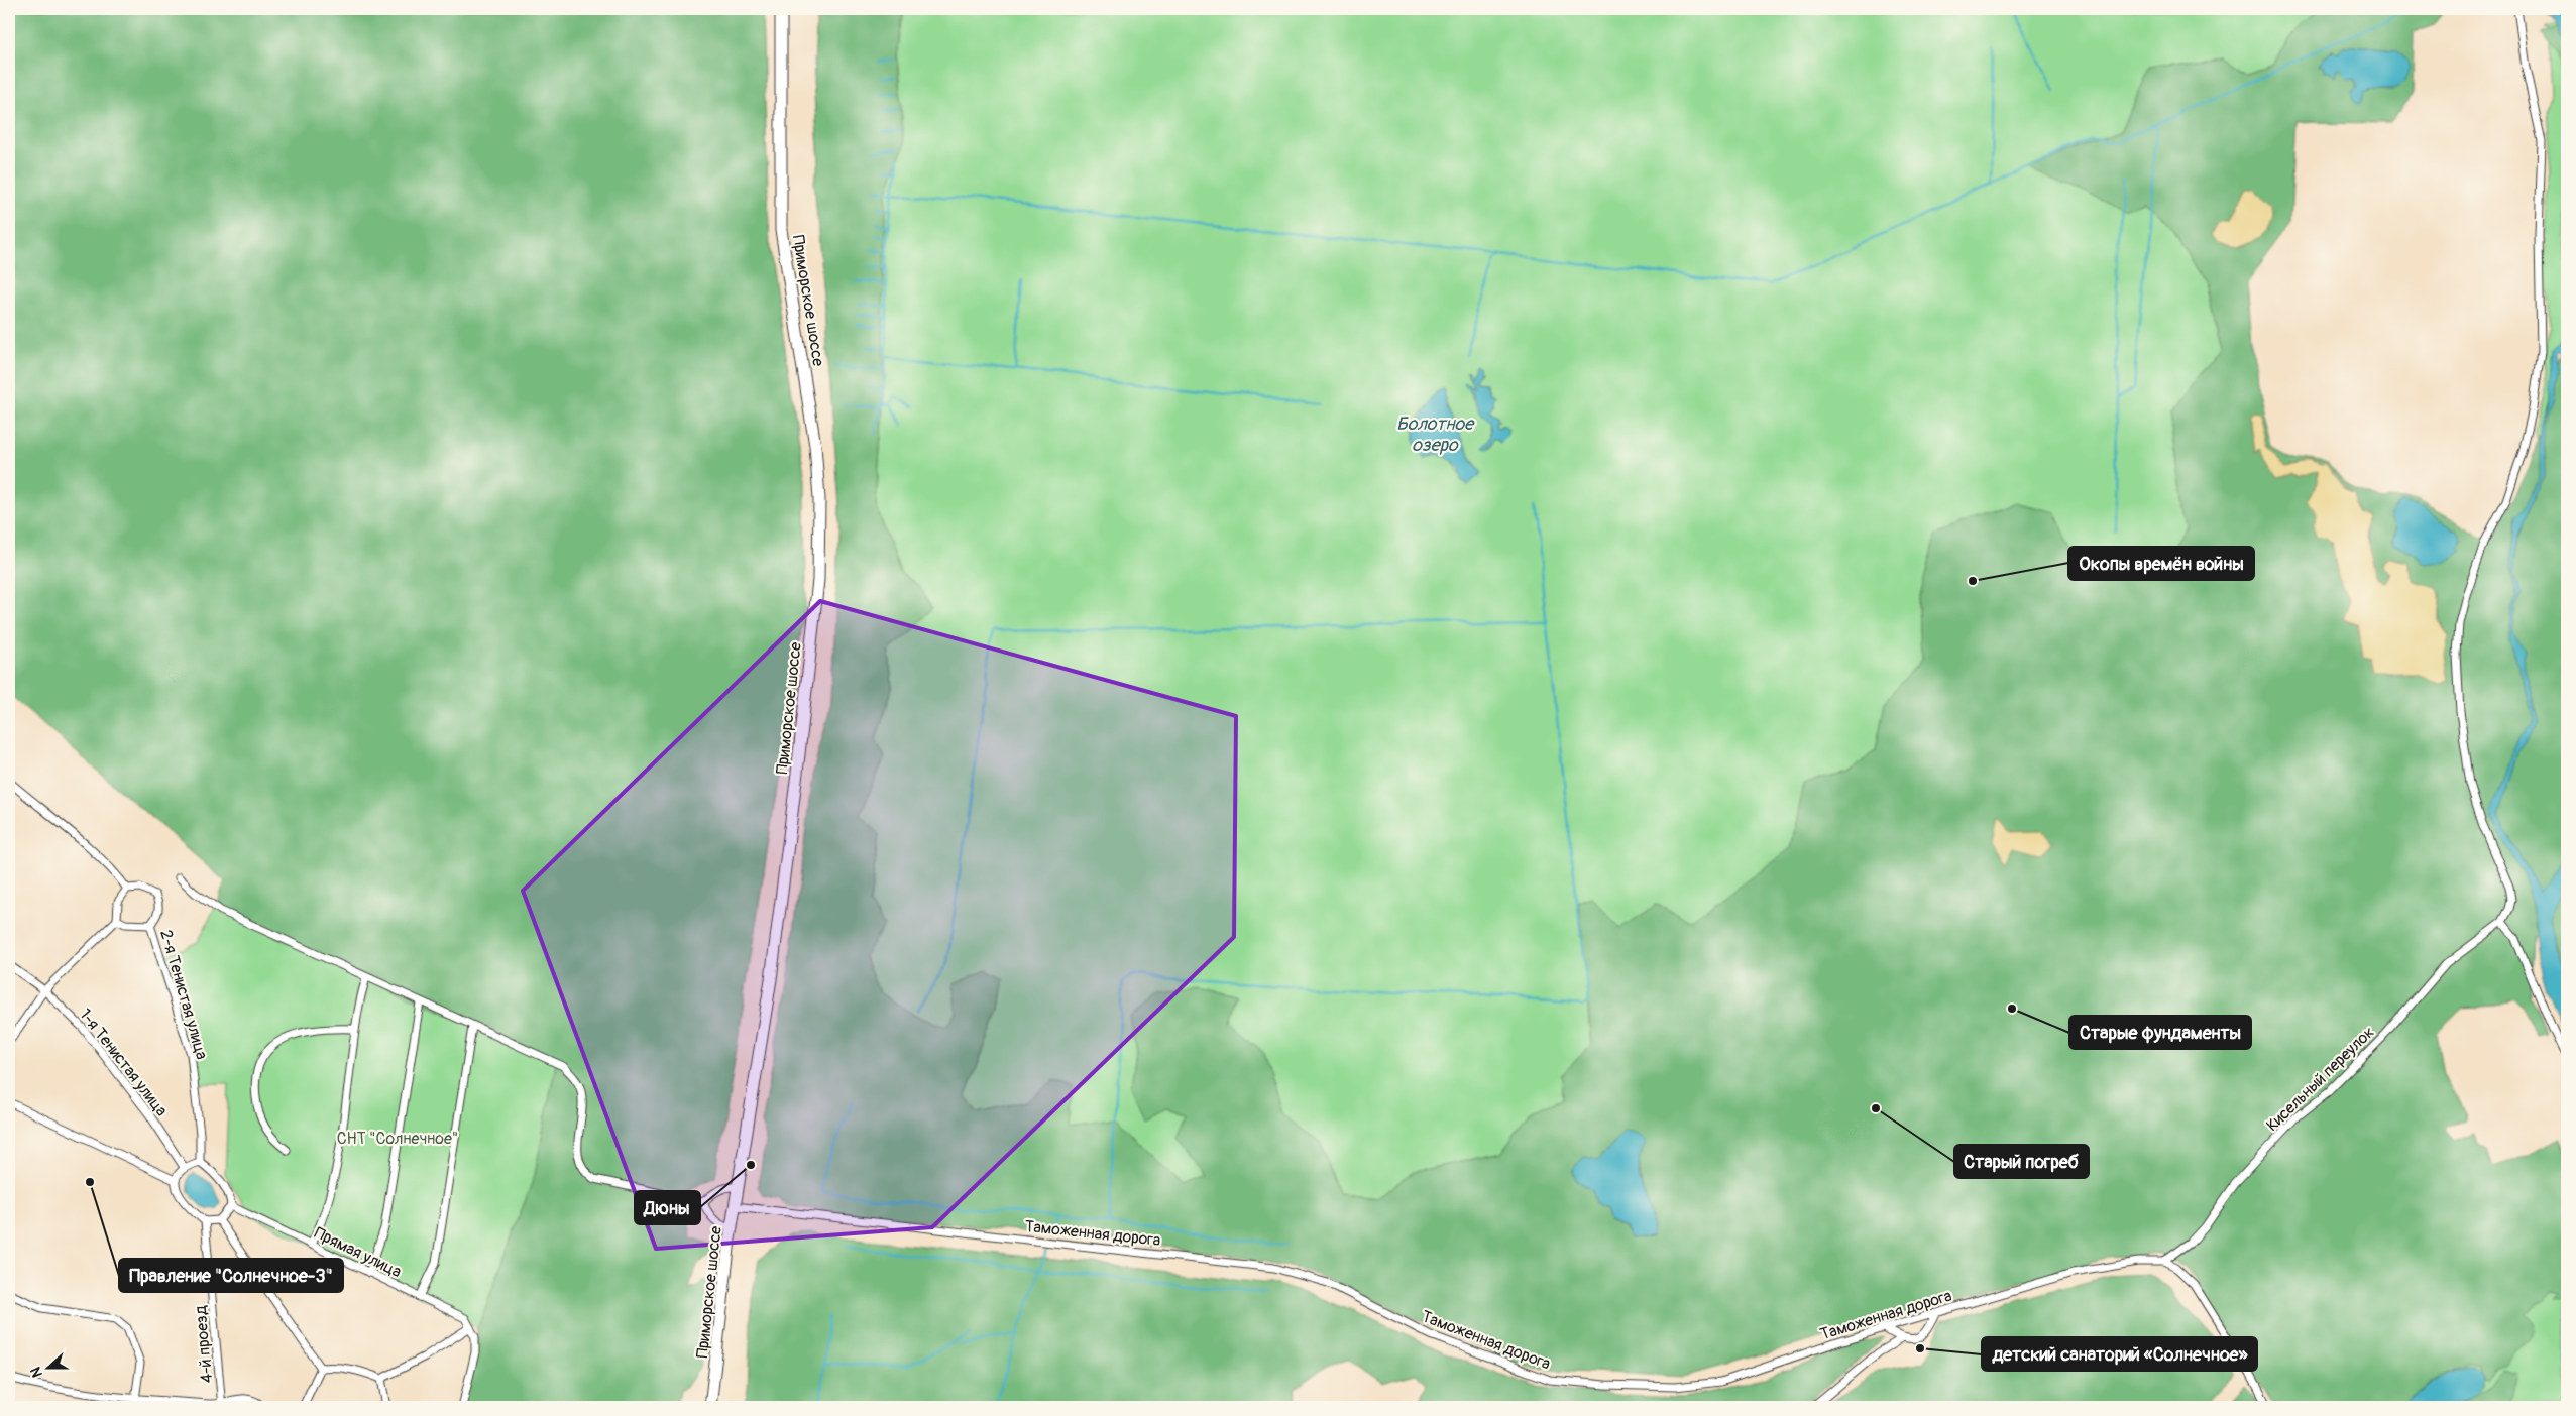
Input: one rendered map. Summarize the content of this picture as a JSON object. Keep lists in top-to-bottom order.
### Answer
{
  "streets": {
    "main road": ["Приморское шоссе"],
    "street": [
      "2-я Тенистая улица",
      "1-я Тенистая улица",
      "Кисельный переулок",
      "Таможенная дорога",
      "Прямая улица",
      "4-й проезд"
    ]
  },
  "crossings": [
    ["Приморское шоссе", "Таможенная дорога"],
    ["2-я Тенистая улица", "1-я Тенистая улица"],
    ["2-я Тенистая улица", "Прямая улица"],
    ["2-я Тенистая улица", "4-й проезд"],
    ["1-я Тенистая улица", "Прямая улица"],
    ["1-я Тенистая улица", "4-й проезд"],
    ["Кисельный переулок", "Таможенная дорога"],
    ["Прямая улица", "4-й проезд"]
  ],
  "water": ["Болотное озеро"],
  "parks": ["СНТ \"Солнечное\""],
  "places": [
    "Окопы времён войны",
    "Старые фундаменты",
    "Старый погреб",
    "Дюны",
    "Правление \"Солнечное-3\"",
    "детский санаторий «Солнечное»"
  ],
  "north": "left"
}
